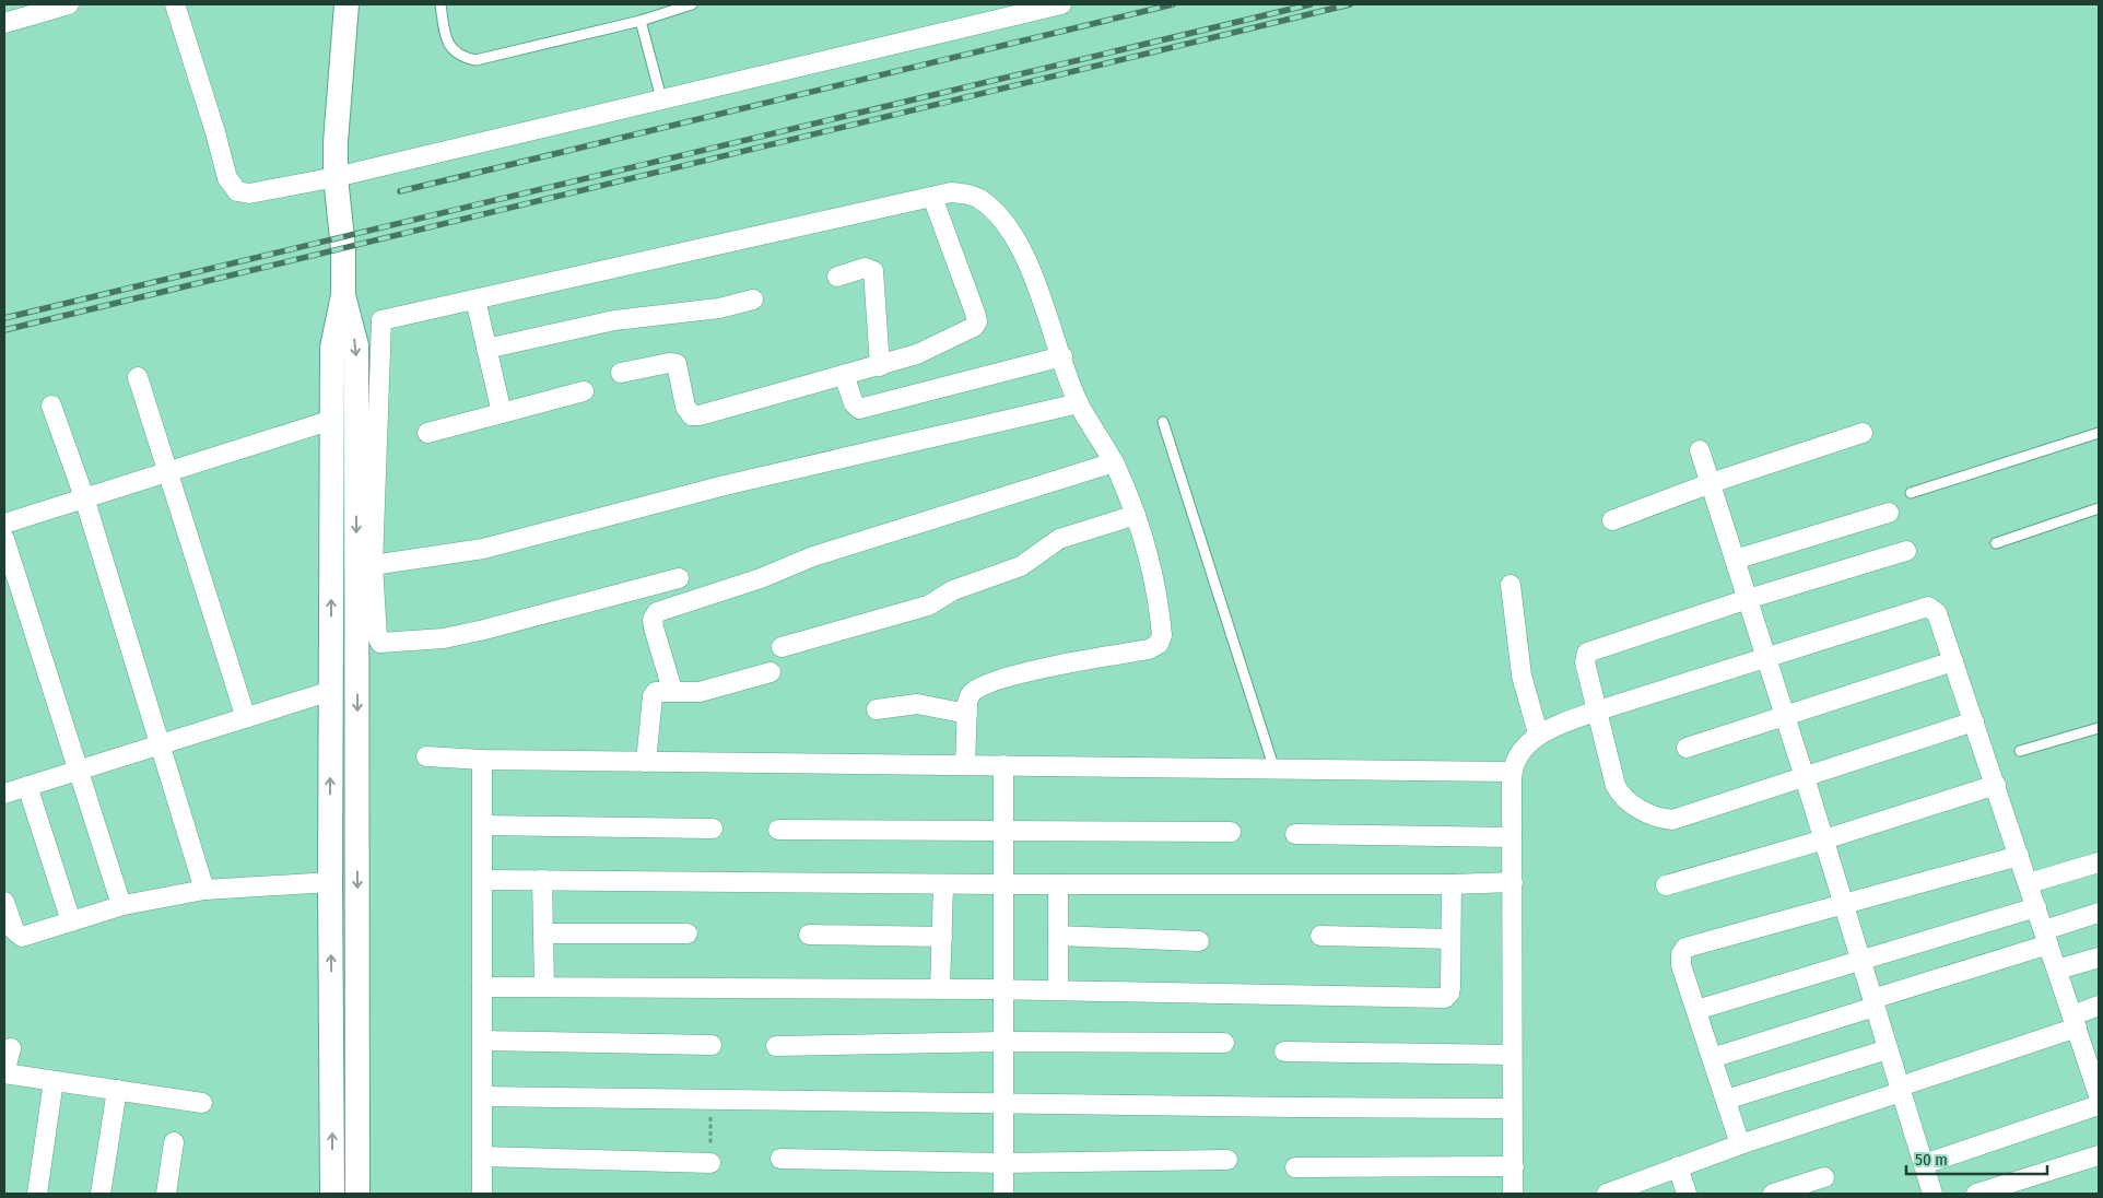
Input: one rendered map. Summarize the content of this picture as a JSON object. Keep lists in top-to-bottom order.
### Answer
{
  "scale_bar": "50 m"
}
